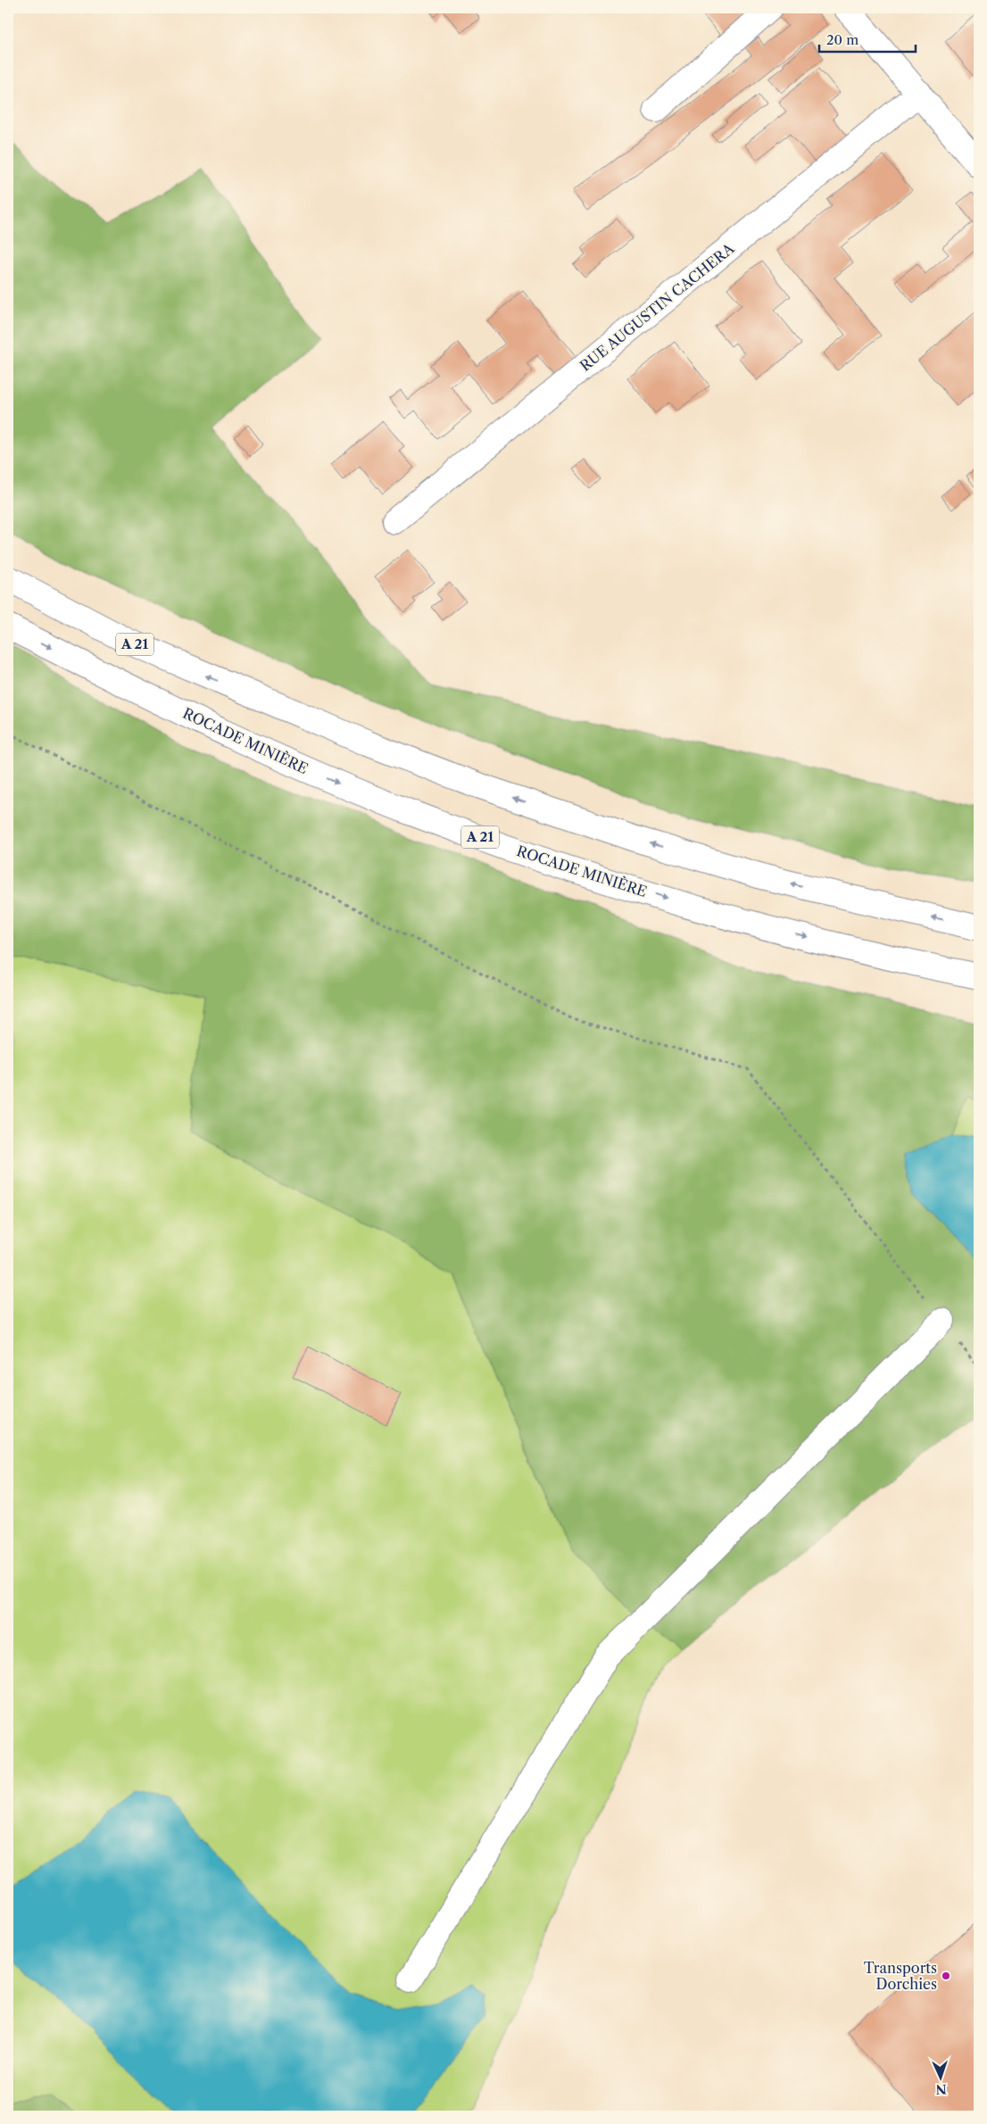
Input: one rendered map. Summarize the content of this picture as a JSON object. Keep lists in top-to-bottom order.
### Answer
{
  "streets": {
    "main road": ["RUE AUGUSTIN CACHERA", "A 21", "ROCADE MINIÈRE"]
  },
  "places": ["Transports Dorchies"],
  "scale_bar": "20 m",
  "north": "bottom"
}
